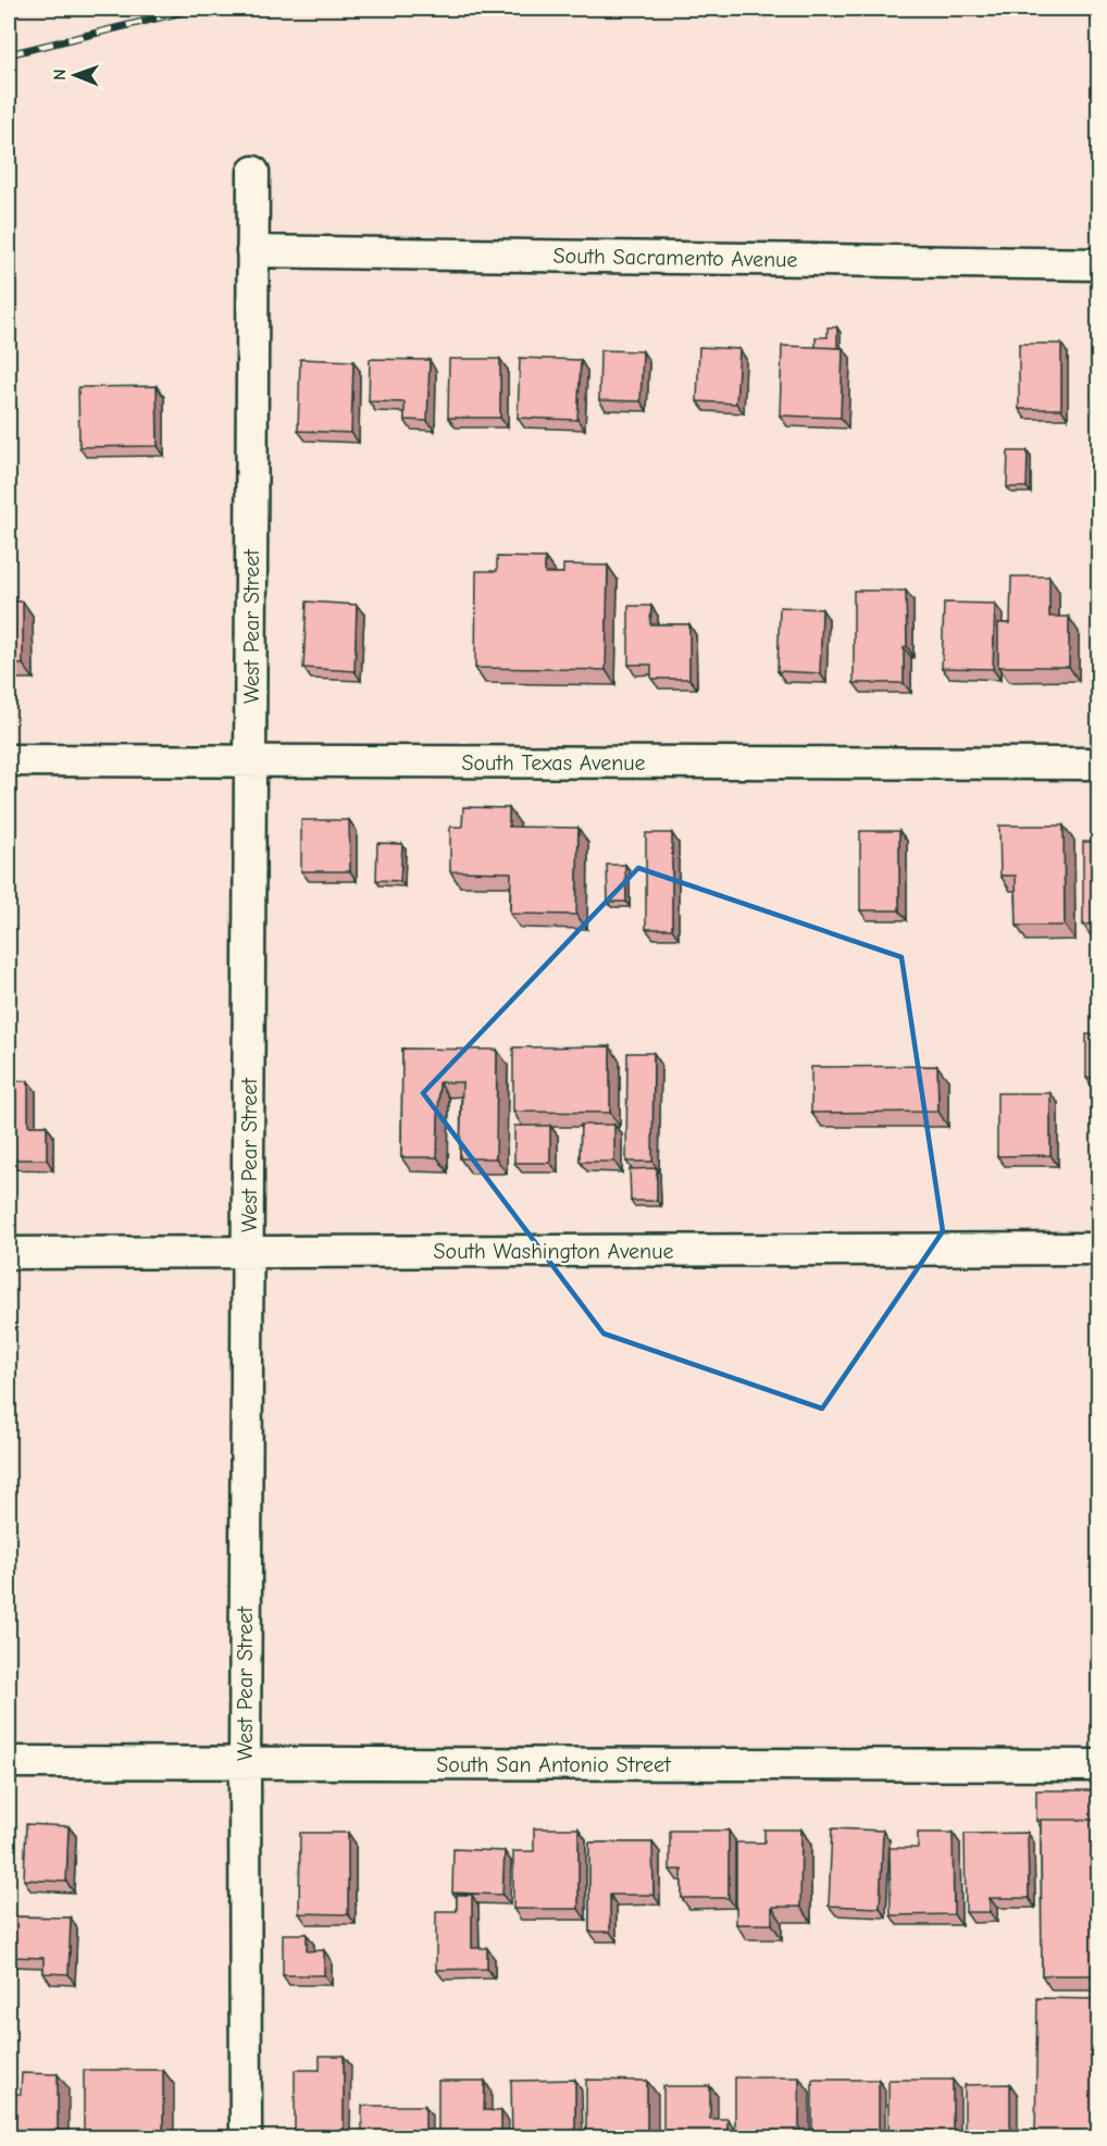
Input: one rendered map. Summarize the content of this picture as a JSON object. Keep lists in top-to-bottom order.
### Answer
{
  "streets": {
    "street": [
      "South Sacramento Avenue",
      "West Pear Street",
      "South Texas Avenue",
      "South Washington Avenue",
      "South San Antonio Street"
    ]
  },
  "crossings": [
    ["South Sacramento Avenue", "West Pear Street"],
    ["West Pear Street", "South Texas Avenue"],
    ["West Pear Street", "South Washington Avenue"],
    ["West Pear Street", "South San Antonio Street"]
  ],
  "north": "left"
}
